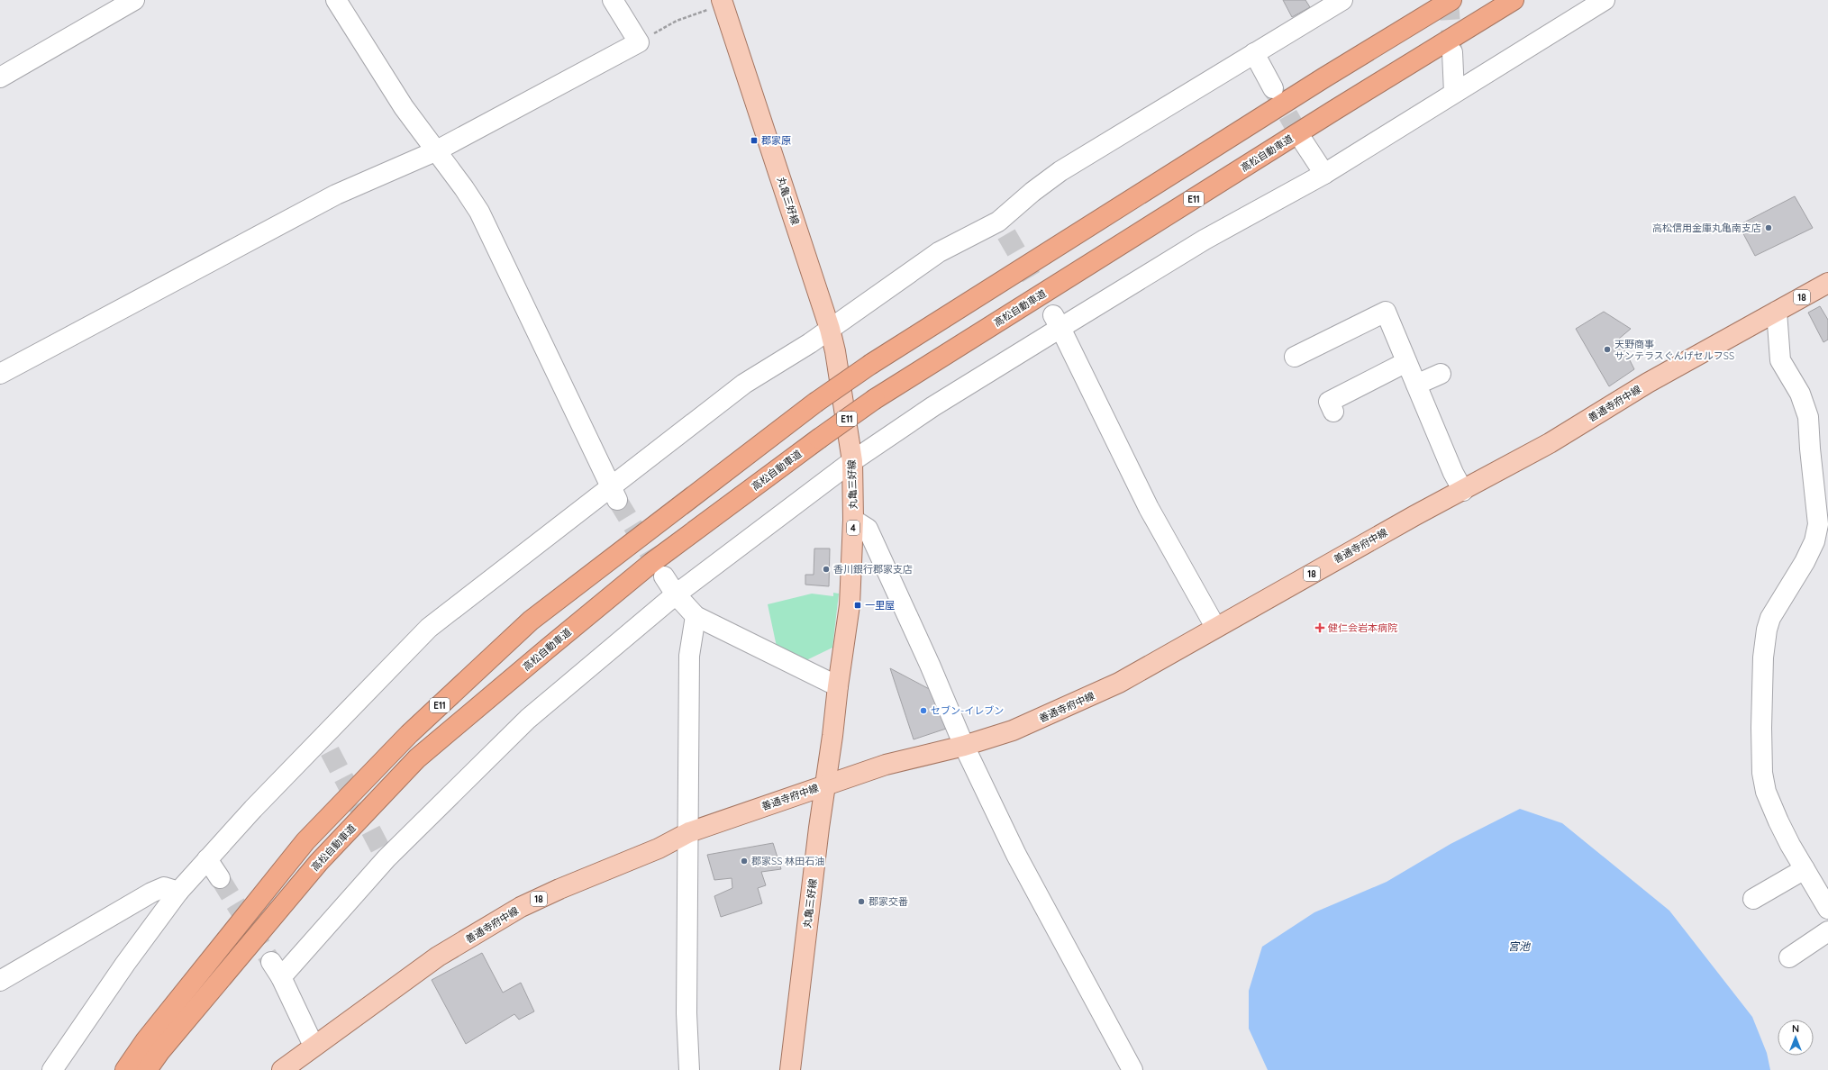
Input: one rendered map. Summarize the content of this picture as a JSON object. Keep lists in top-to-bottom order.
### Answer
{
  "streets": {
    "highway": ["高松自動車道", "E11"],
    "main road": [
      "丸亀三好線",
      "18",
      "善通寺府中線",
      "4"
    ]
  },
  "crossings": [
    ["丸亀三好線", "善通寺府中線"]
  ],
  "water": ["宮池"],
  "places": {
    "transit": ["郡家原", "一里屋"],
    "other": [
      "高松信用金庫丸亀南支店",
      "天野商事 サンテラスぐんげセルフSS",
      "香川銀行郡家支店",
      "セブン-イレブン",
      "郡家SS 林田石油",
      "郡家交番"
    ],
    "health": ["健仁会岩本病院"]
  },
  "north": "top"
}
